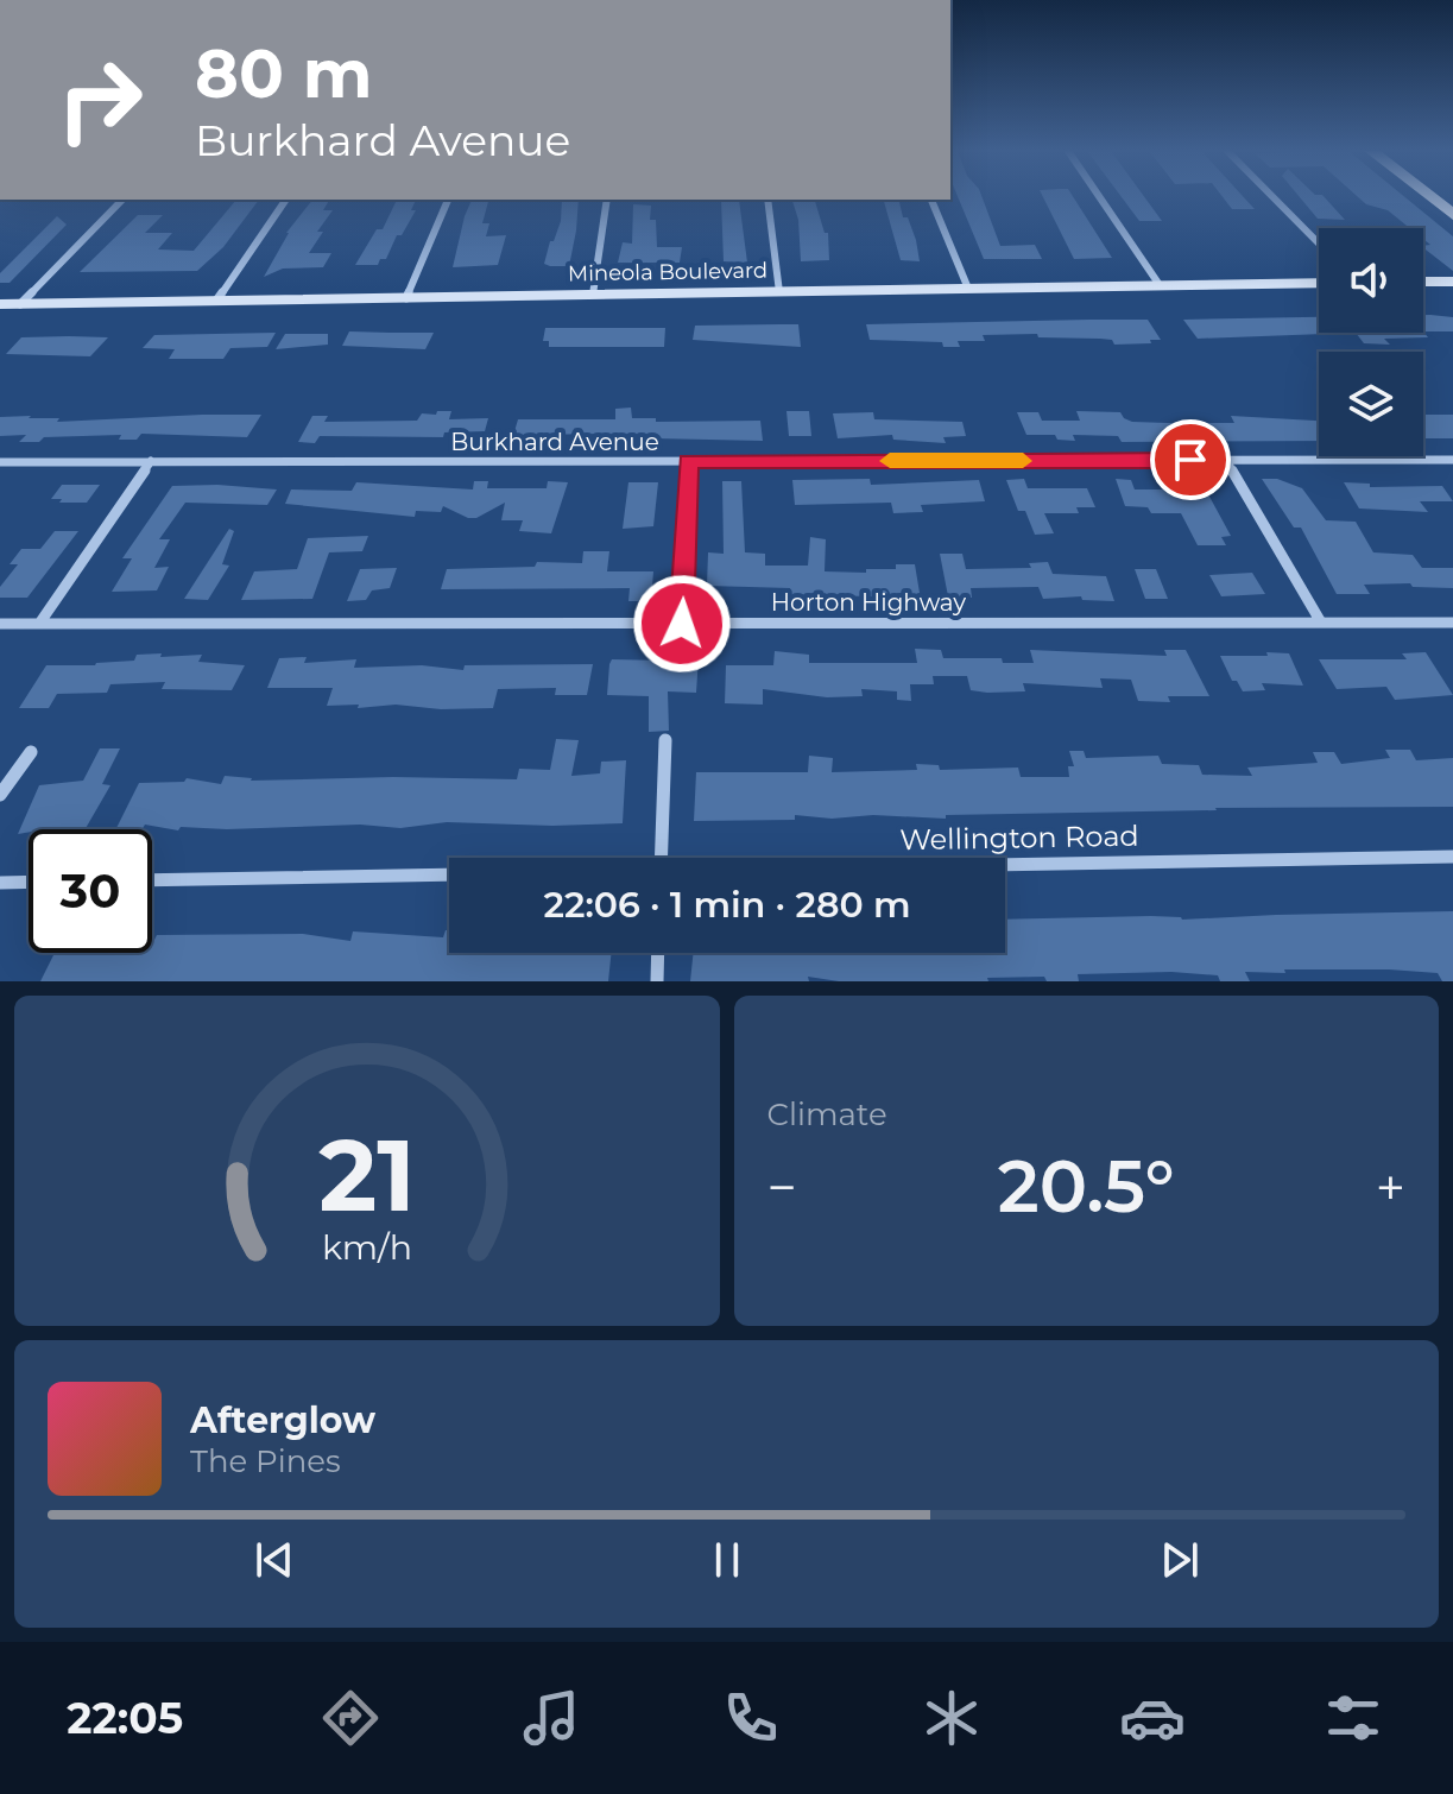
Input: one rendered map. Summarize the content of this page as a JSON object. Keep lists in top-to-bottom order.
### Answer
{
  "streets": {
    "main road": ["Mineola Boulevard"],
    "street": ["Burkhard Avenue", "Horton Highway", "Wellington Road"]
  },
  "page": {
    "turn": ["80 m", "Burkhard Avenue"],
    "limit": "30",
    "trip": "22:06 · 1 min · 280 m",
    "tile": "Climate",
    "heat": ["−", "20.5°", "+"],
    "song": ["Afterglow", "The Pines"],
    "tabs": "22:05",
    "gauge": ["21", "km/h"]
  }
}
